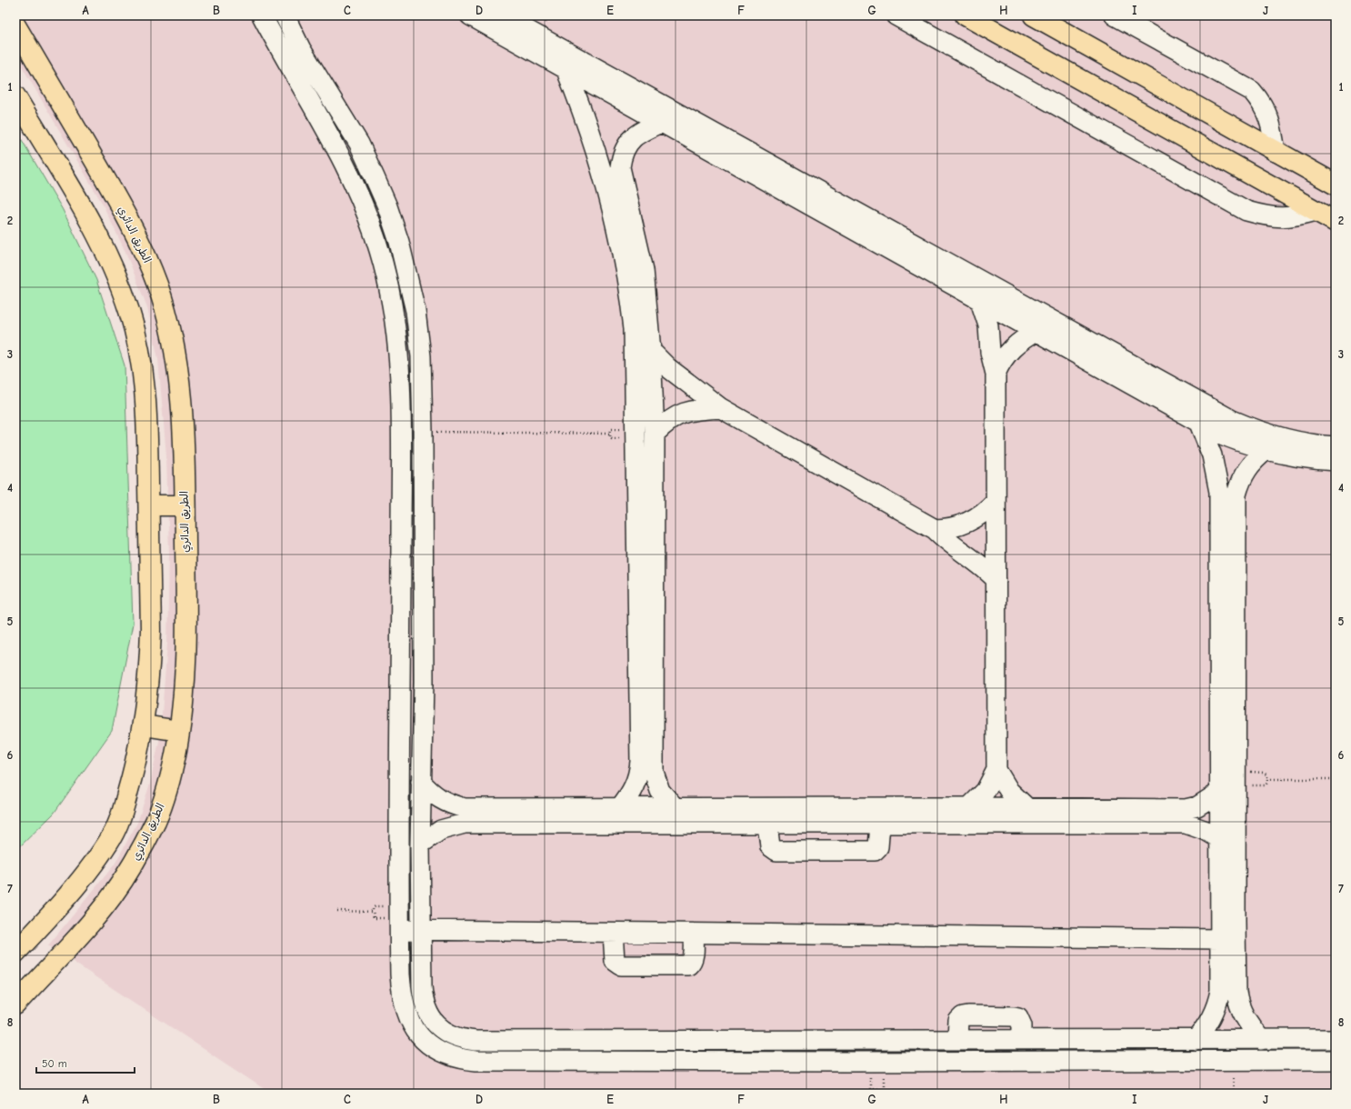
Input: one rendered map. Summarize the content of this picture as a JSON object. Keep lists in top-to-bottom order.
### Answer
{
  "streets": {
    "main road": ["الطريق الدائري"]
  },
  "scale_bar": "50 m",
  "grid": {
    "columns": [
      "A",
      "B",
      "C",
      "D",
      "E",
      "F",
      "G",
      "H",
      "I",
      "J"
    ],
    "rows": [
      "1",
      "2",
      "3",
      "4",
      "5",
      "6",
      "7",
      "8"
    ]
  }
}
